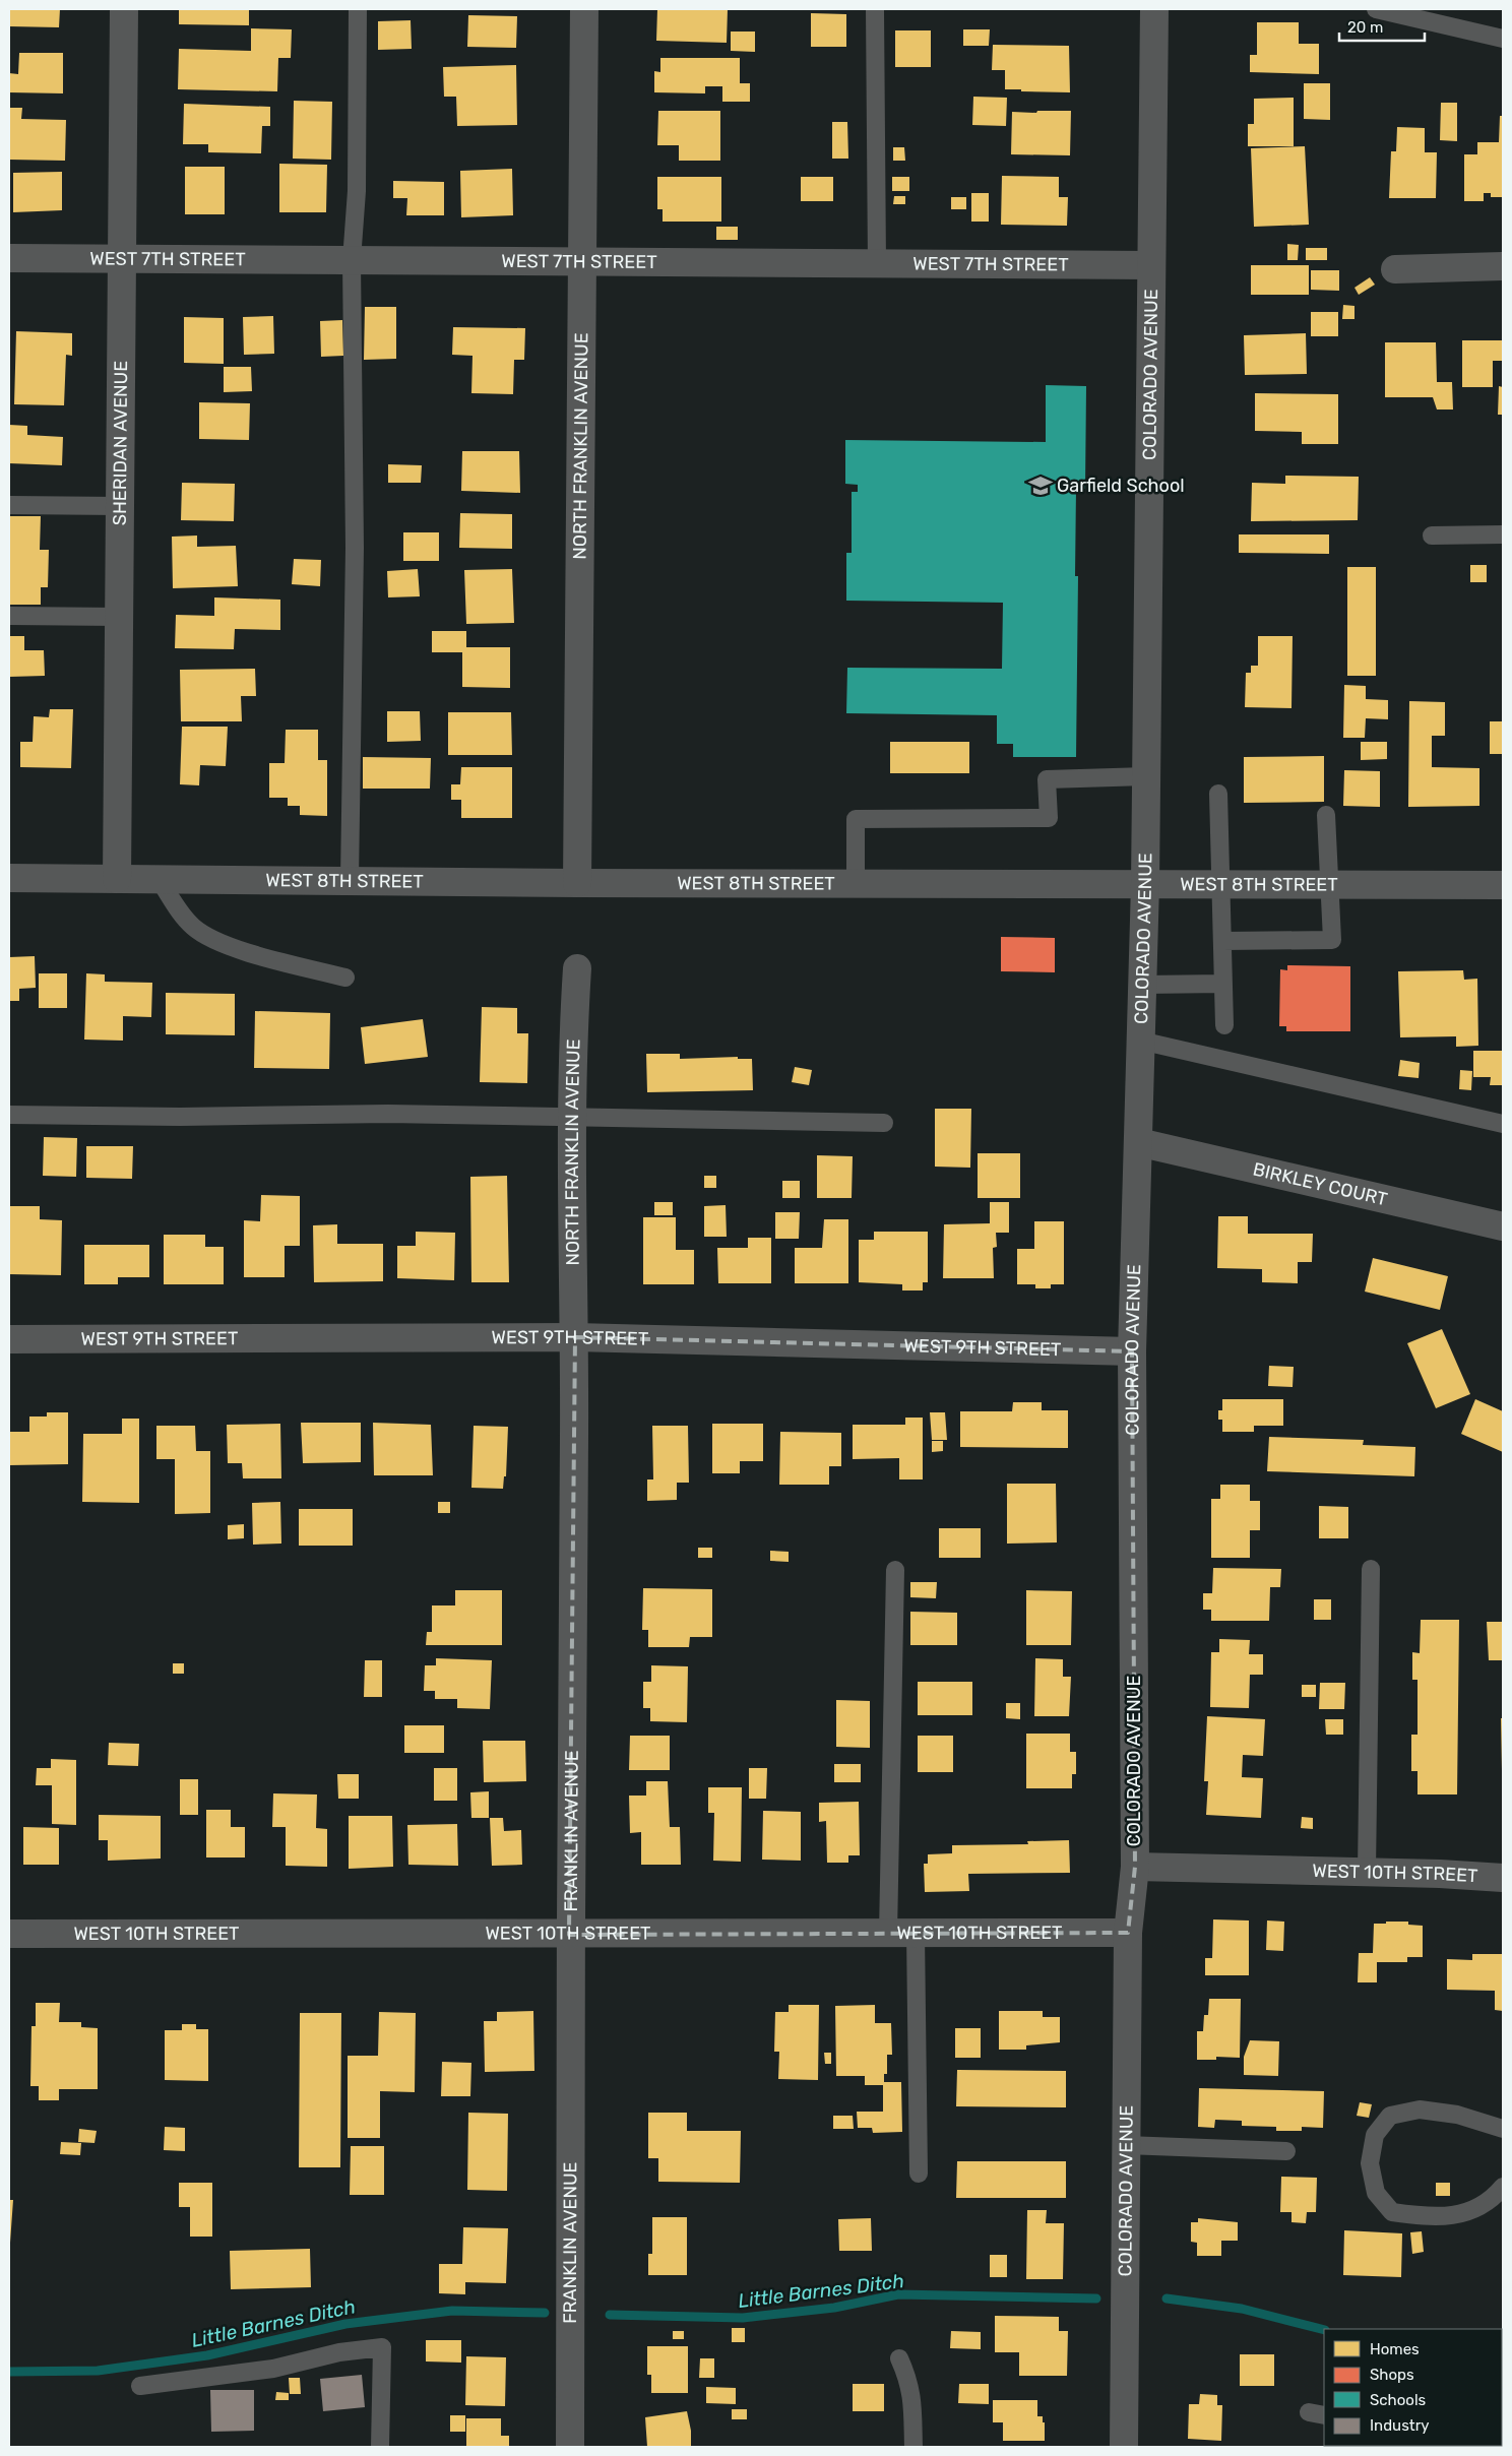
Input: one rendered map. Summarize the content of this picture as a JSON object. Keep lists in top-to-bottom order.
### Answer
{
  "streets": {
    "street": [
      "WEST 7TH STREET",
      "COLORADO AVENUE",
      "SHERIDAN AVENUE",
      "NORTH FRANKLIN AVENUE",
      "WEST 8TH STREET",
      "BIRKLEY COURT",
      "WEST 9TH STREET",
      "FRANKLIN AVENUE",
      "WEST 10TH STREET"
    ]
  },
  "crossings": [
    ["WEST 7TH STREET", "COLORADO AVENUE"],
    ["WEST 7TH STREET", "SHERIDAN AVENUE"],
    ["WEST 7TH STREET", "NORTH FRANKLIN AVENUE"],
    ["COLORADO AVENUE", "WEST 8TH STREET"],
    ["COLORADO AVENUE", "BIRKLEY COURT"],
    ["COLORADO AVENUE", "WEST 9TH STREET"],
    ["COLORADO AVENUE", "WEST 10TH STREET"],
    ["SHERIDAN AVENUE", "WEST 8TH STREET"],
    ["NORTH FRANKLIN AVENUE", "WEST 8TH STREET"],
    ["NORTH FRANKLIN AVENUE", "WEST 9TH STREET"],
    ["NORTH FRANKLIN AVENUE", "FRANKLIN AVENUE"],
    ["WEST 9TH STREET", "FRANKLIN AVENUE"],
    ["FRANKLIN AVENUE", "WEST 10TH STREET"]
  ],
  "water": ["Little Barnes Ditch"],
  "places": {
    "school or university": ["Garfield School"]
  },
  "legend": [
    "Homes",
    "Shops",
    "Schools",
    "Industry"
  ],
  "scale_bar": "20 m"
}
